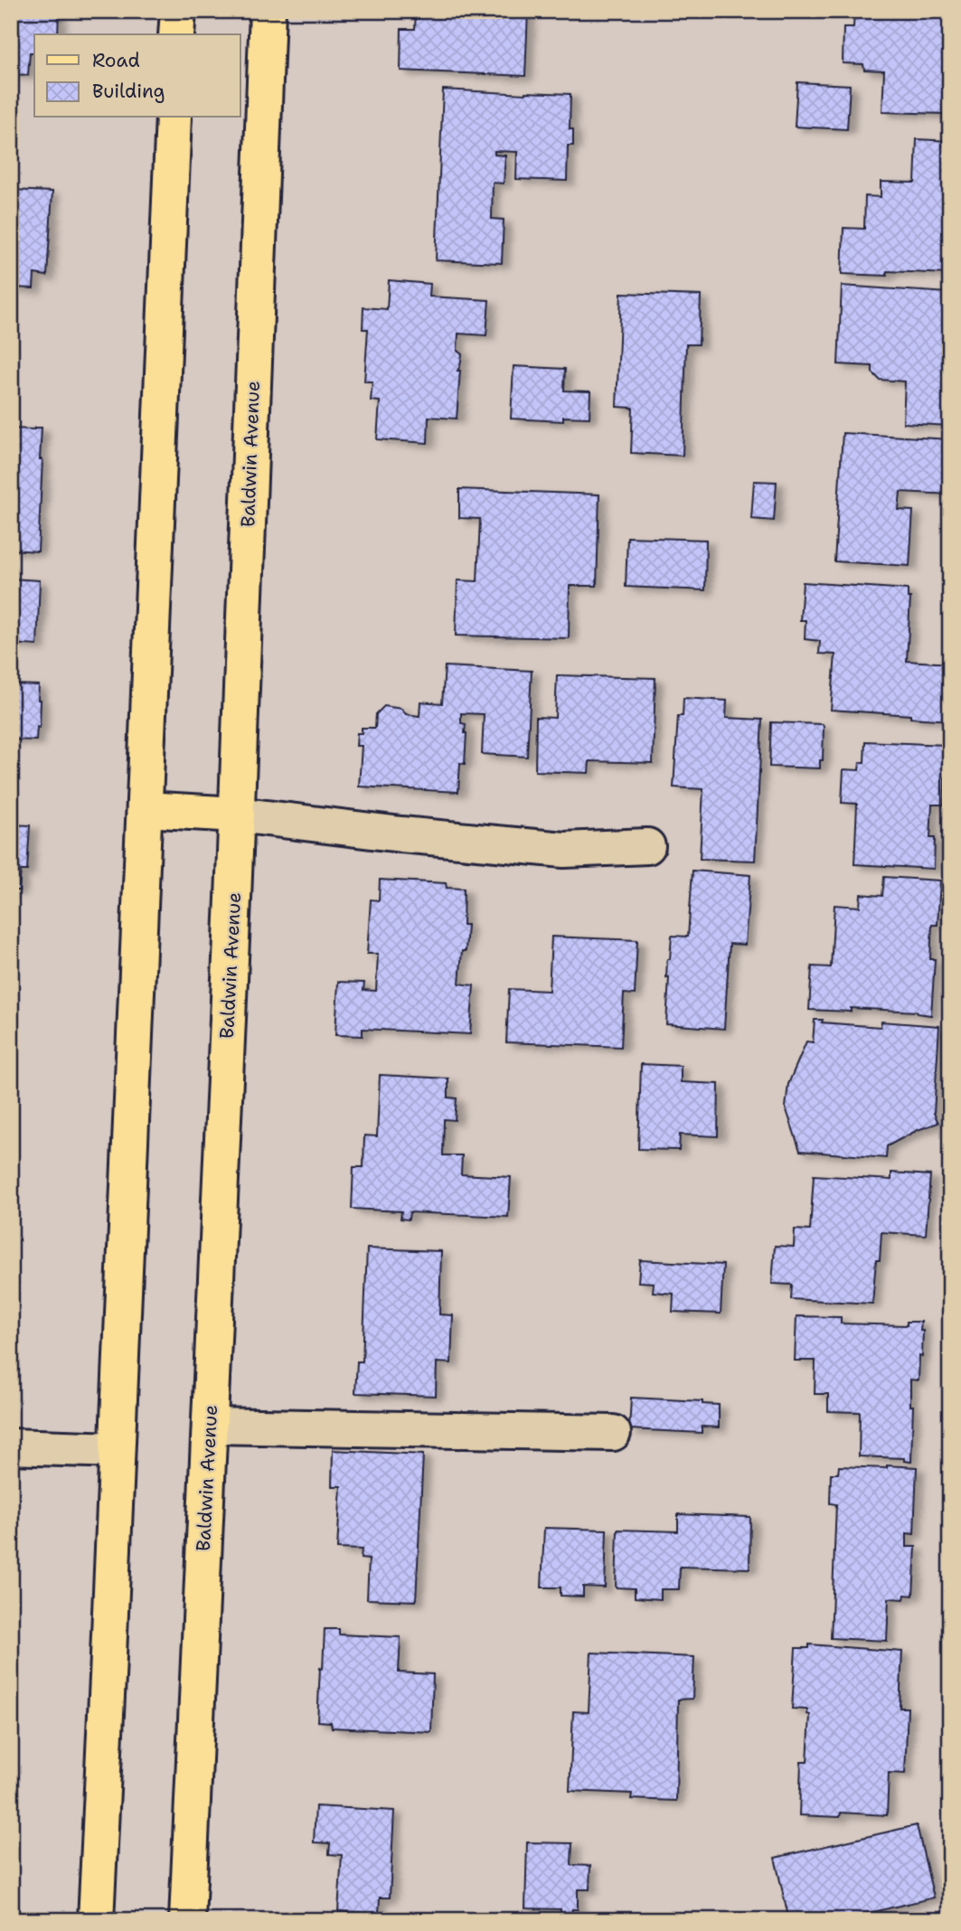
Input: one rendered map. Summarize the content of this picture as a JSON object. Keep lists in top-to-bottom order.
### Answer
{
  "streets": {
    "main road": ["Baldwin Avenue"]
  },
  "legend": ["Road", "Building"]
}
